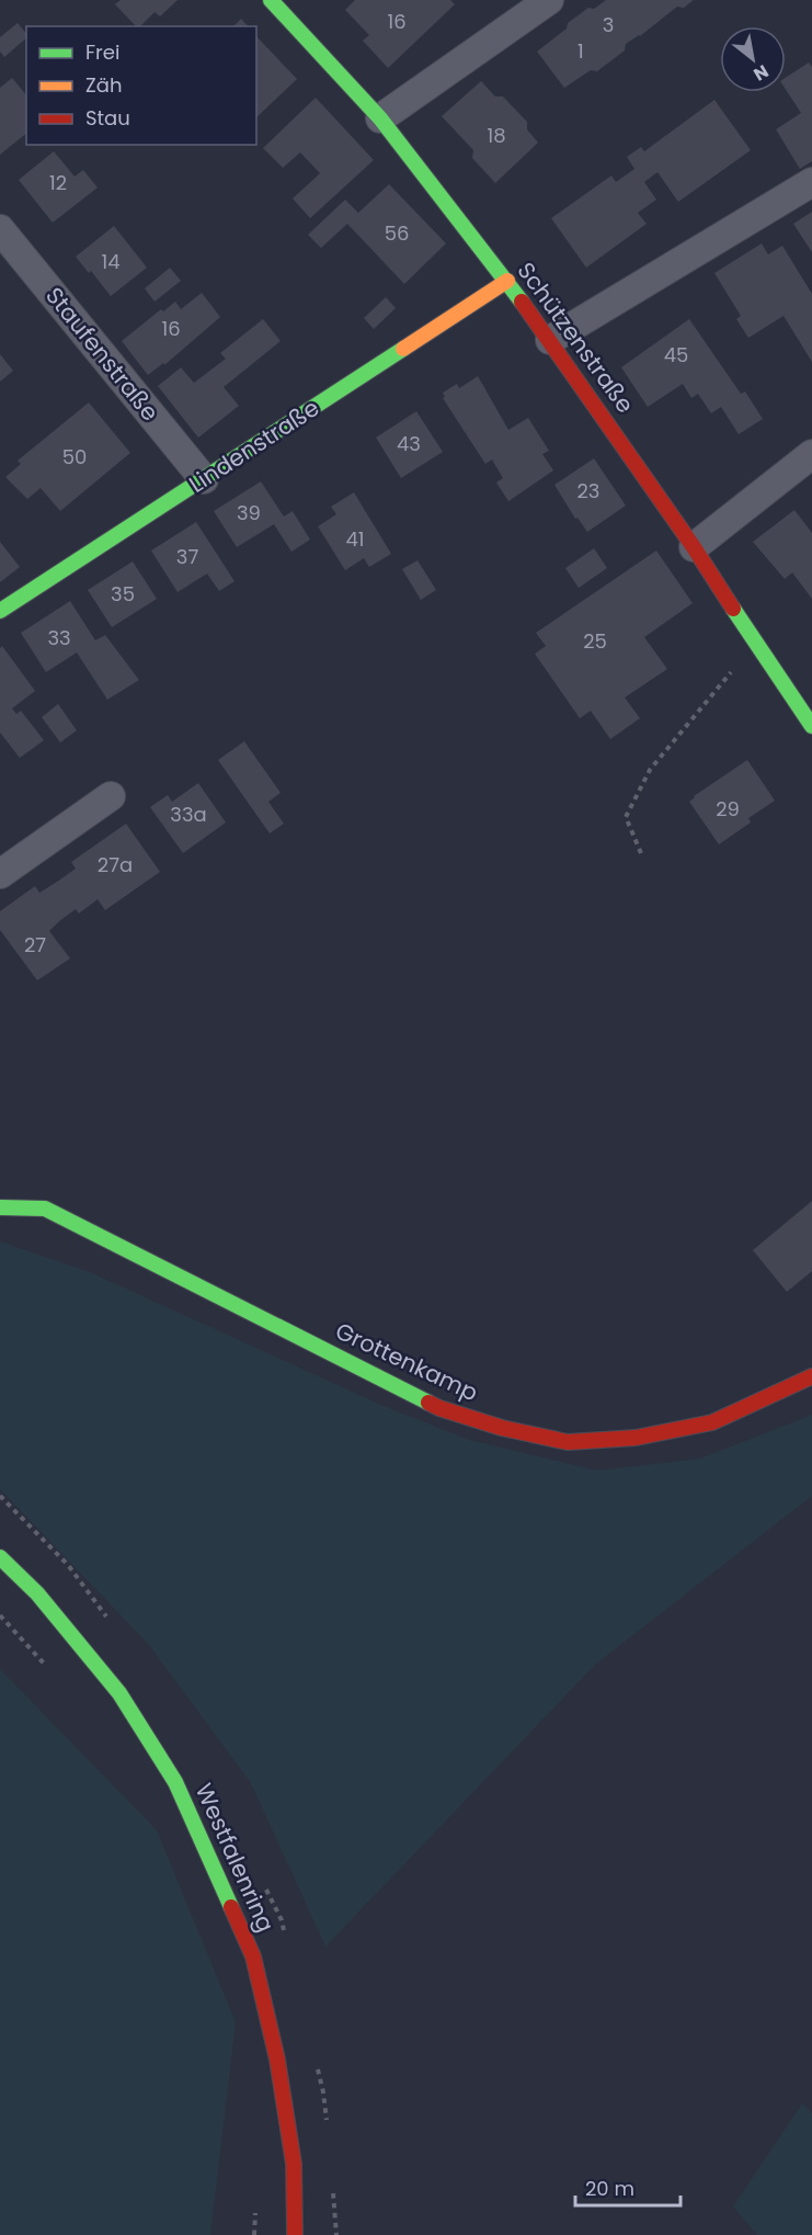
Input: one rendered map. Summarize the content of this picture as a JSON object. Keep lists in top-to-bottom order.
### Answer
{
  "streets": {
    "street": [
      "Schützenstraße",
      "Staufenstraße",
      "Lindenstraße",
      "Grottenkamp",
      "Westfalenring"
    ]
  },
  "crossings": [
    ["Schützenstraße", "Lindenstraße"],
    ["Staufenstraße", "Lindenstraße"]
  ],
  "house_numbers": [
    "16",
    "3",
    "1",
    "18",
    "12",
    "56",
    "14",
    "16",
    "45",
    "43",
    "50",
    "23",
    "39",
    "41",
    "37",
    "35",
    "33",
    "25",
    "29",
    "33a",
    "27a",
    "27"
  ],
  "legend": ["Frei", "Zäh", "Stau"],
  "scale_bar": "20 m",
  "north": "bottom right"
}
